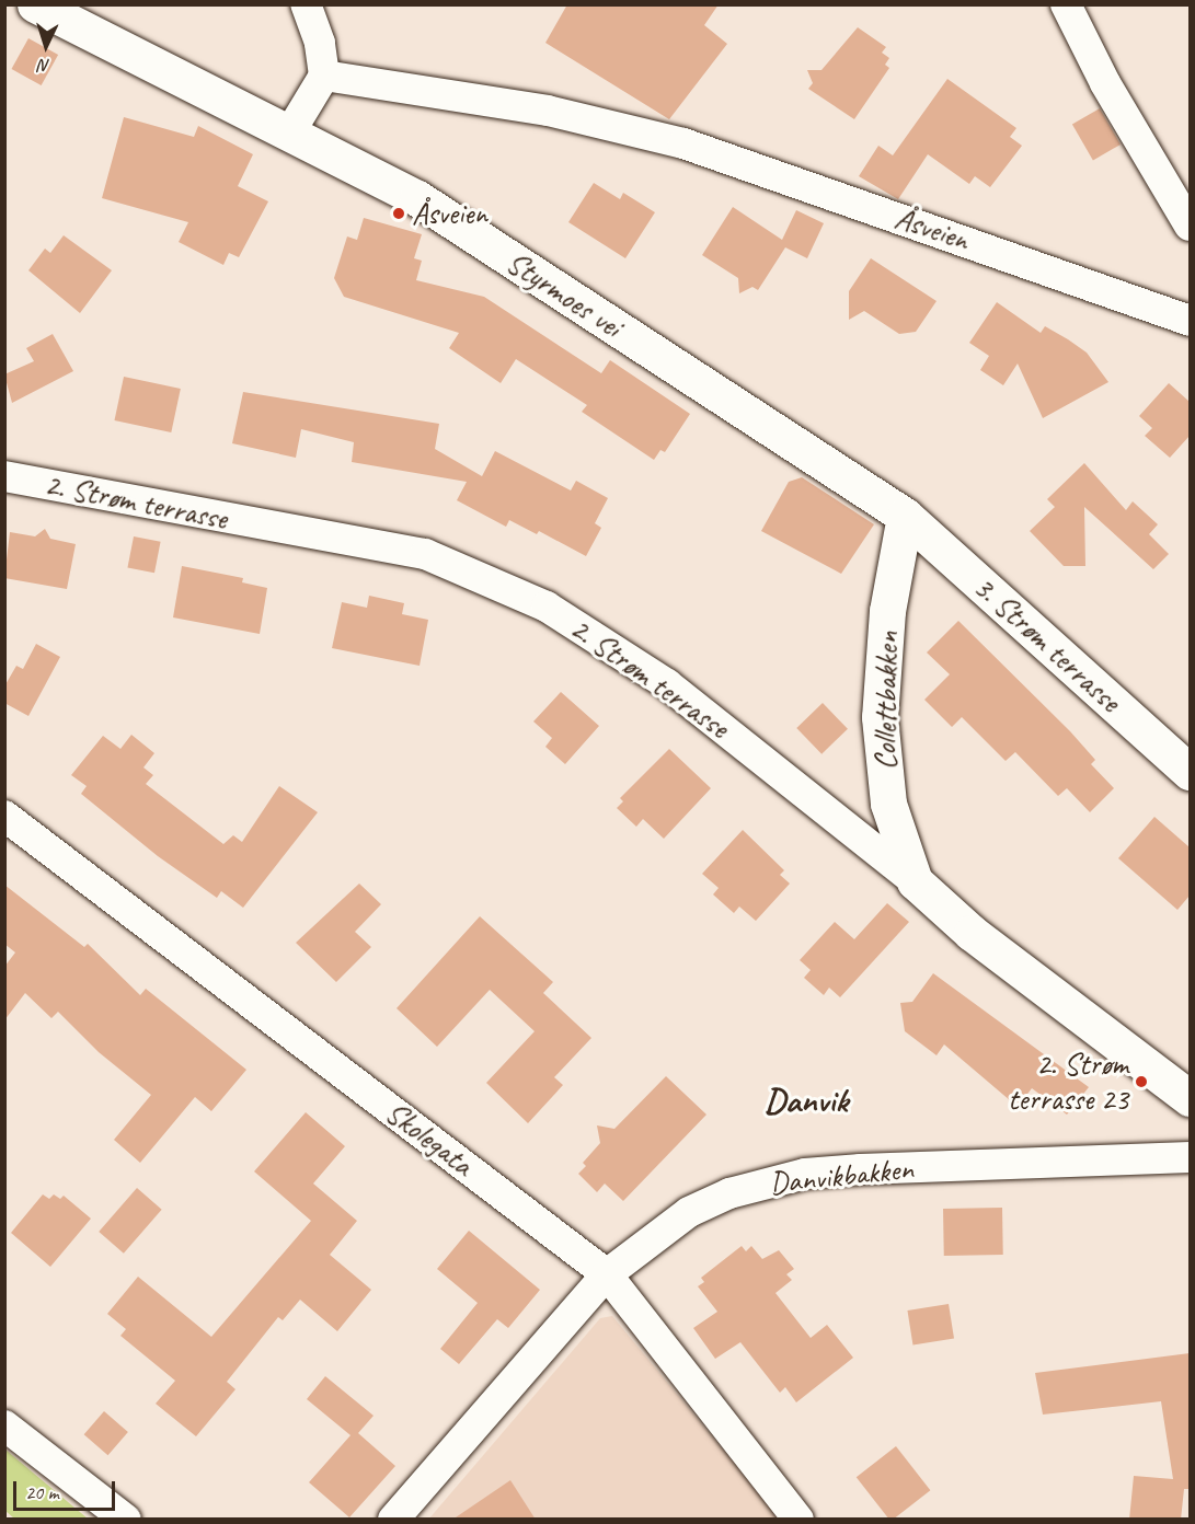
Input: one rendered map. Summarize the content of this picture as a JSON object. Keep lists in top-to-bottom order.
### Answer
{
  "streets": {
    "main road": [
      "Styrmoes vei",
      "2. Strøm terrasse",
      "3. Strøm terrasse",
      "Collettbakken"
    ],
    "street": ["Åsveien", "Skolegata", "Danvikbakken"]
  },
  "crossings": [
    ["Styrmoes vei", "3. Strøm terrasse"],
    ["Styrmoes vei", "Collettbakken"],
    ["2. Strøm terrasse", "Collettbakken"],
    ["3. Strøm terrasse", "Collettbakken"],
    ["Skolegata", "Danvikbakken"]
  ],
  "districts": ["Danvik"],
  "places": ["Åsveien", "2. Strøm terrasse 23"],
  "scale_bar": "20 m",
  "north": "bottom"
}
